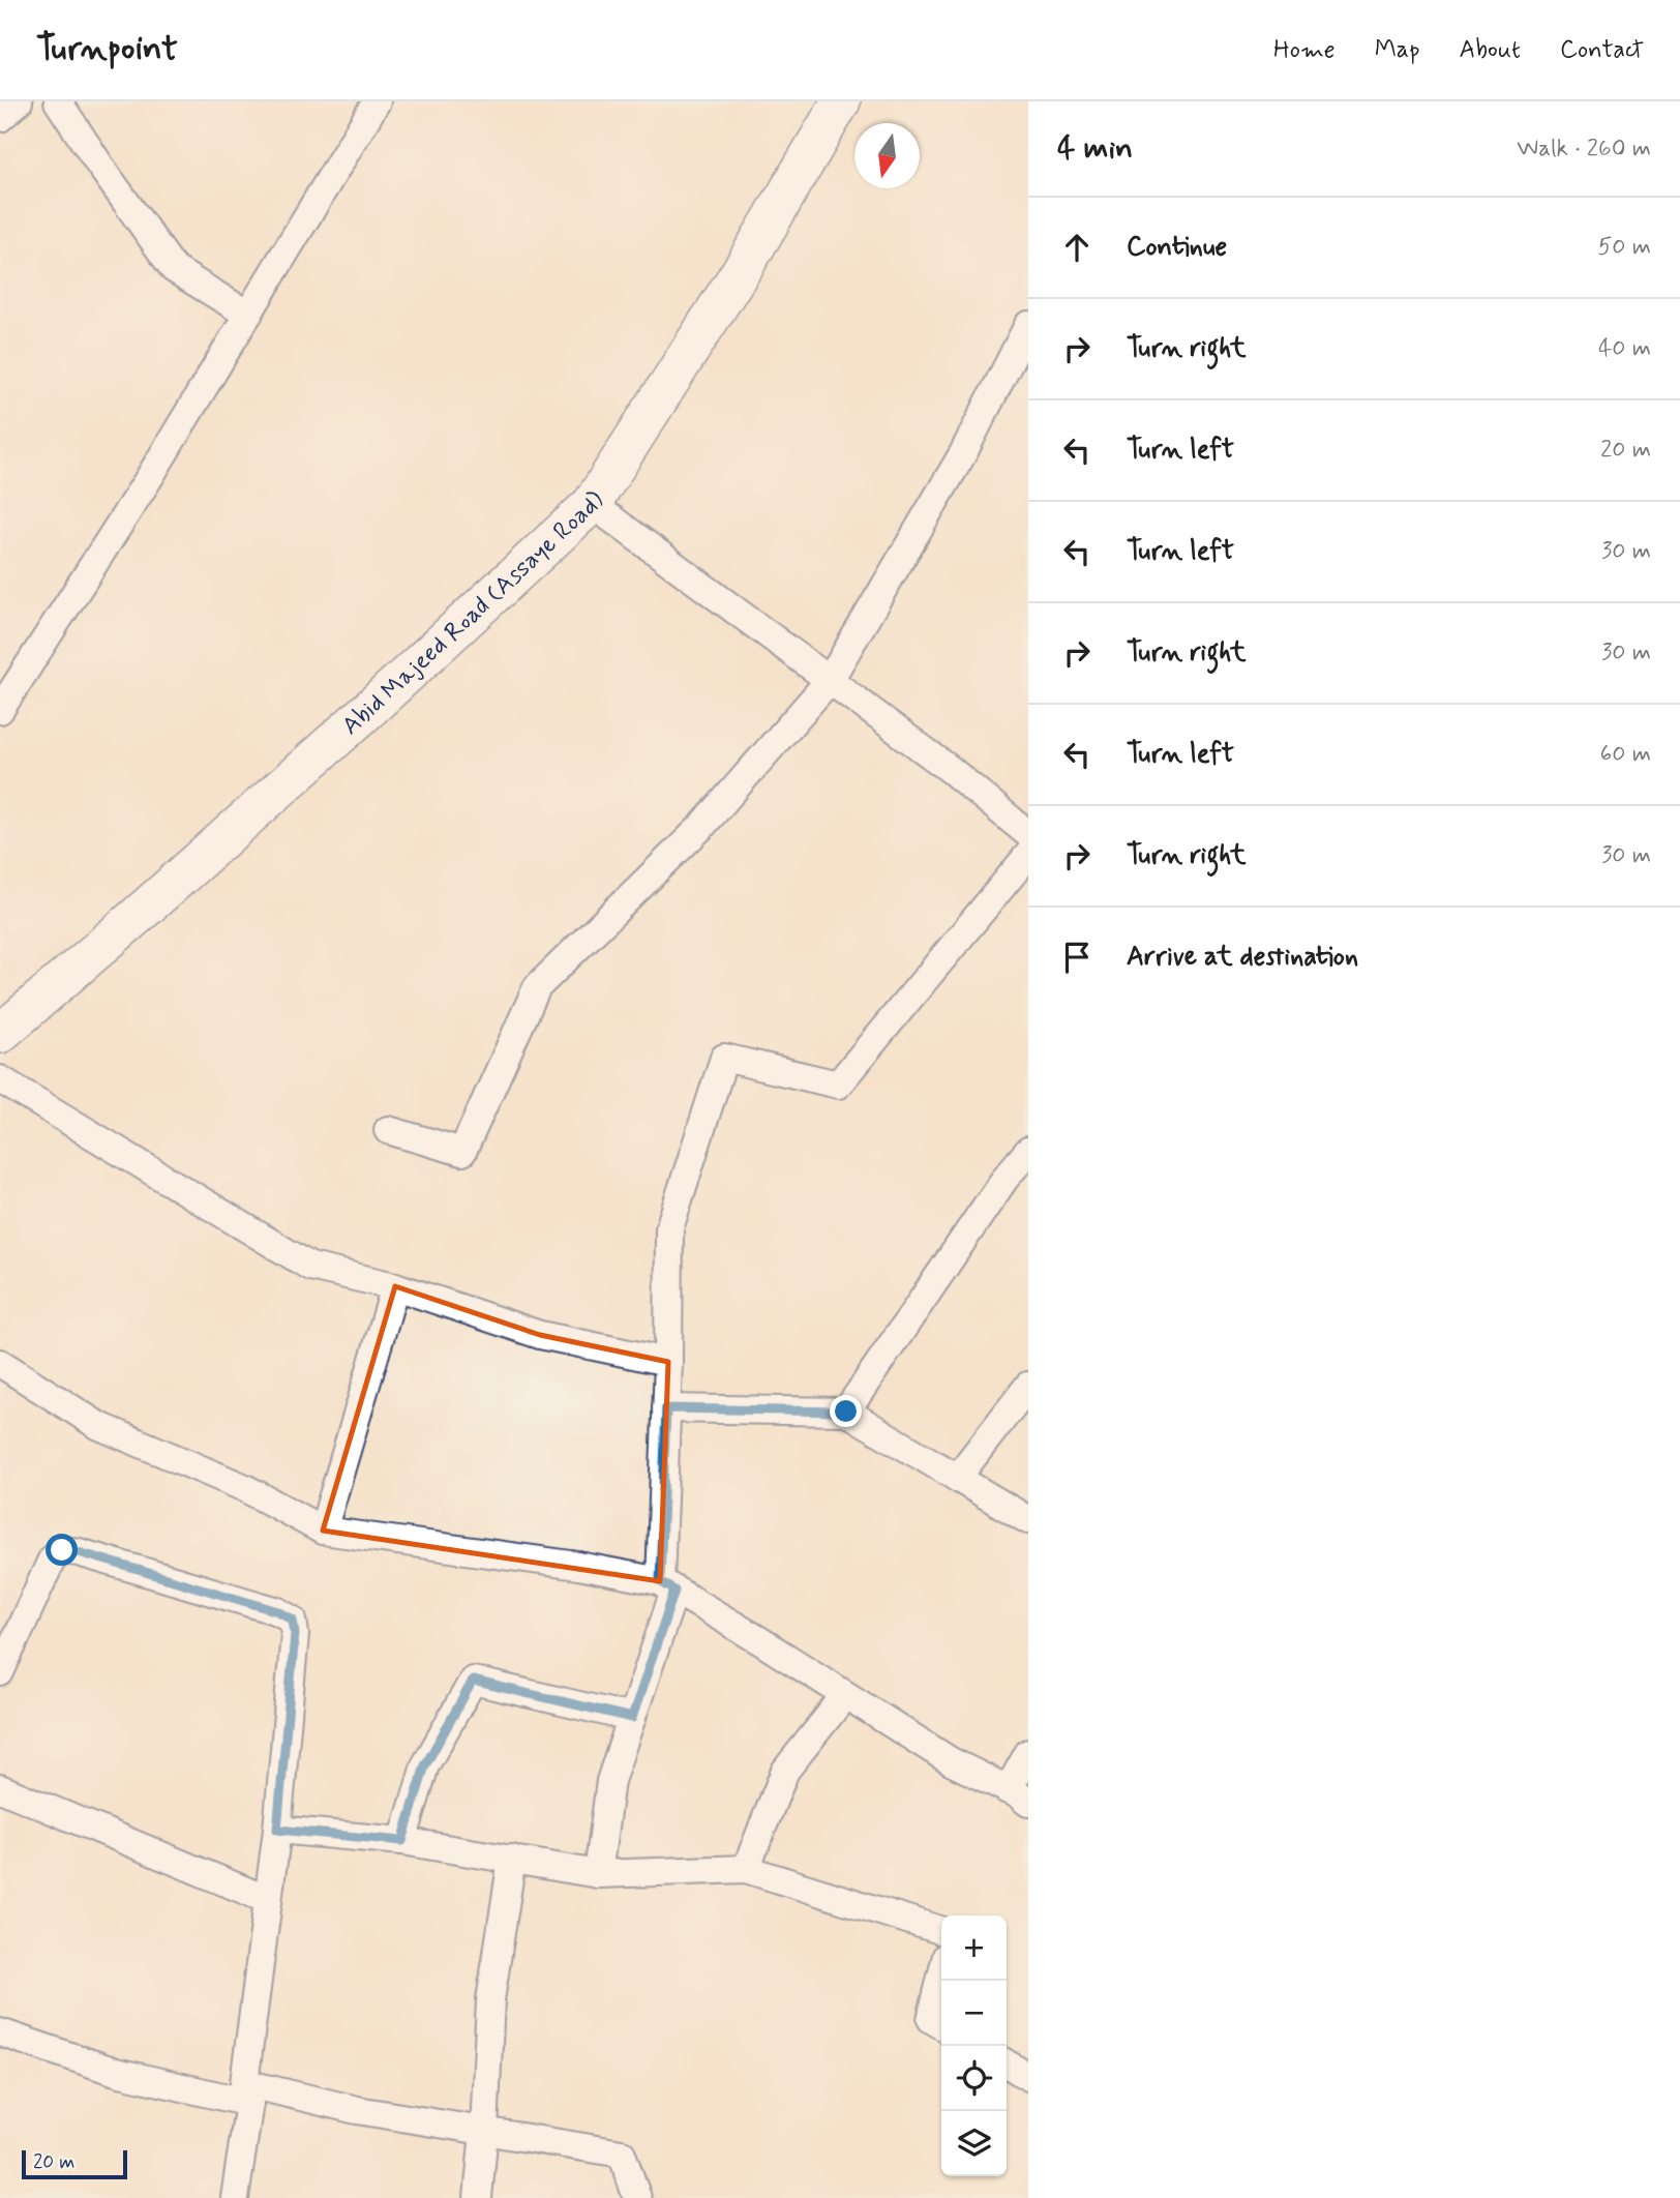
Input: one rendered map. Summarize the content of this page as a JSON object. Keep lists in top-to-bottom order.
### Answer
{
  "streets": {
    "main road": ["Abid Majeed Road (Assaye Road)"]
  },
  "scale_bar": "20 m",
  "north": "bottom",
  "page": {
    "header": "Turnpoint",
    "nav": [
      "Home",
      "Map",
      "About",
      "Contact"
    ],
    "heading": ["4 min", "Walk · 260 m"],
    "list": [
      ["Continue", "50 m"],
      ["Turn right", "40 m"],
      ["Turn left", "20 m"],
      ["Turn left", "30 m"],
      ["Turn right", "30 m"],
      ["Turn left", "60 m"],
      ["Turn right", "30 m"],
      "Arrive at destination"
    ],
    "map_buttons": ["+", "−"],
    "scale": "20 m"
  }
}
